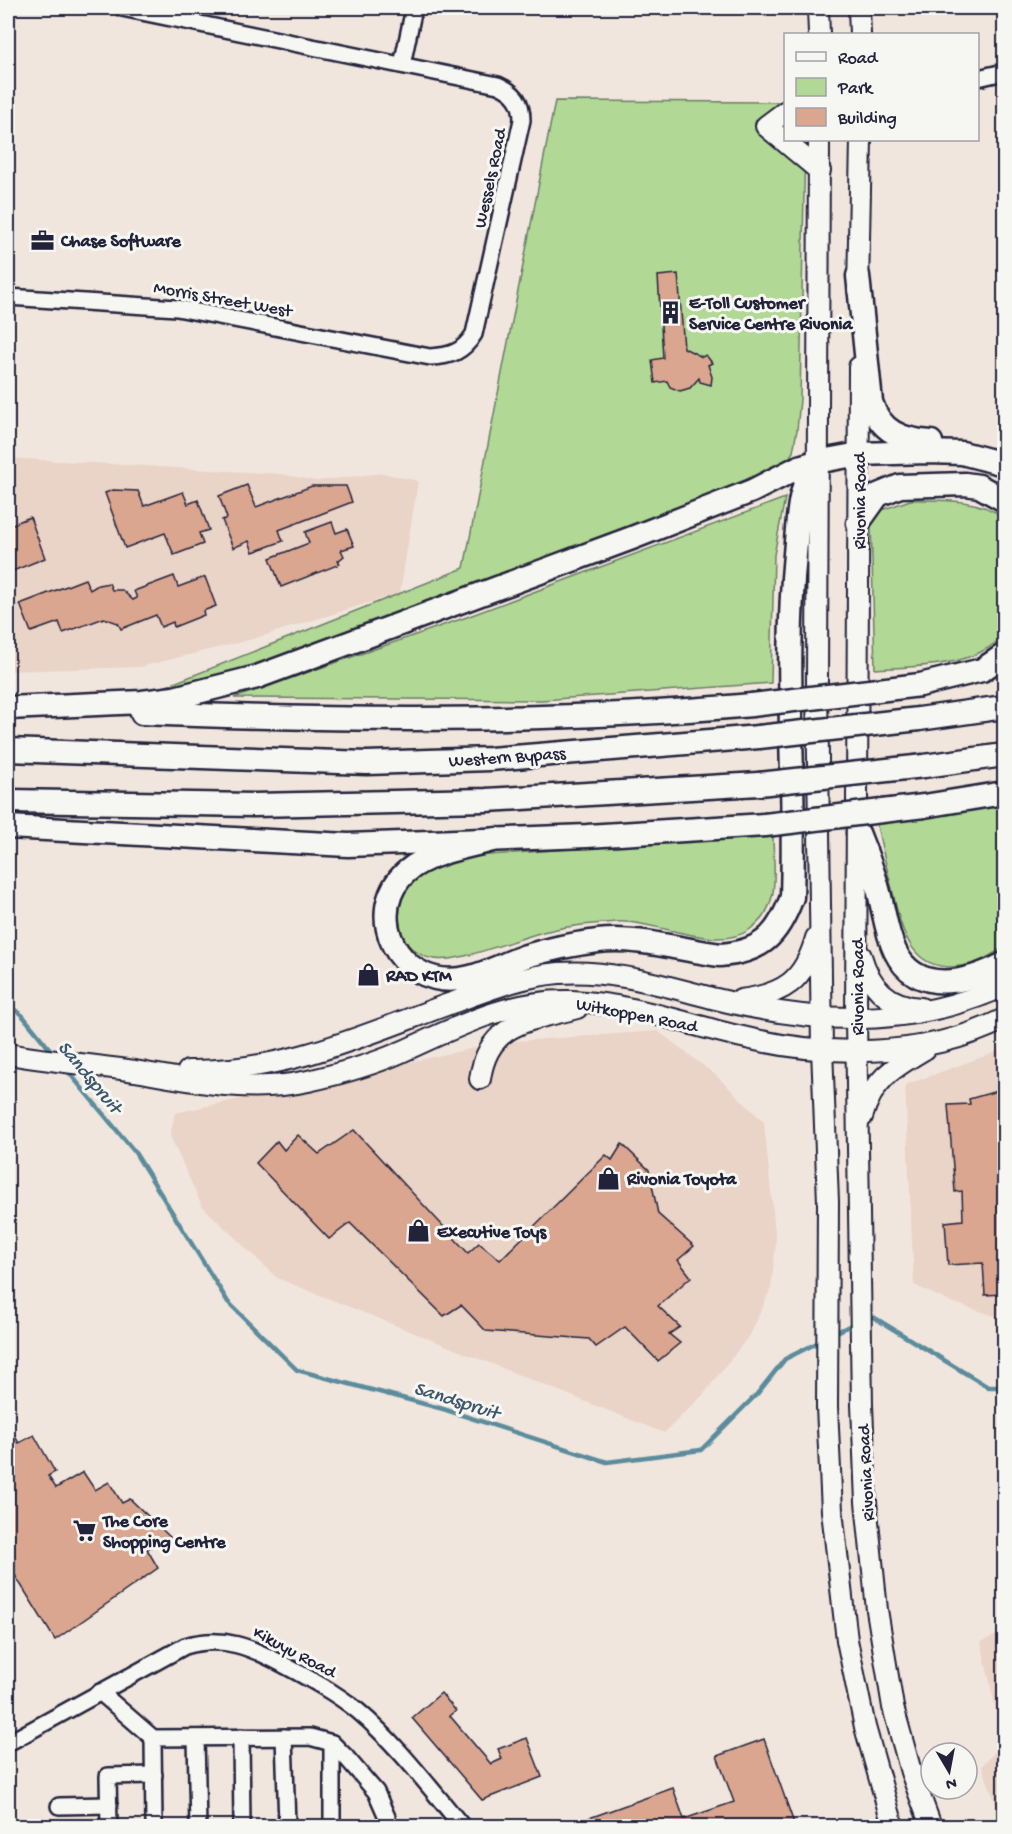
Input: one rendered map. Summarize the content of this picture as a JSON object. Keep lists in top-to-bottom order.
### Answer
{
  "streets": {
    "highway": ["Western Bypass"],
    "main road": ["Rivonia Road", "Witkoppen Road"],
    "street": ["Wessels Road", "Morris Street West", "Kikuyu Road"]
  },
  "crossings": [
    ["Wessels Road", "Morris Street West"],
    ["Rivonia Road", "Witkoppen Road"]
  ],
  "water": ["Sandspruit"],
  "places": {
    "office": ["Chase Software"],
    "building": ["E-Toll Customer Service Centre Rivonia"],
    "shop": ["RAD KTM", "Rivonia Toyota", "Executive Toys"],
    "supermarket": ["The Core Shopping Centre"]
  },
  "legend": ["Road", "Park", "Building"],
  "north": "bottom"
}
